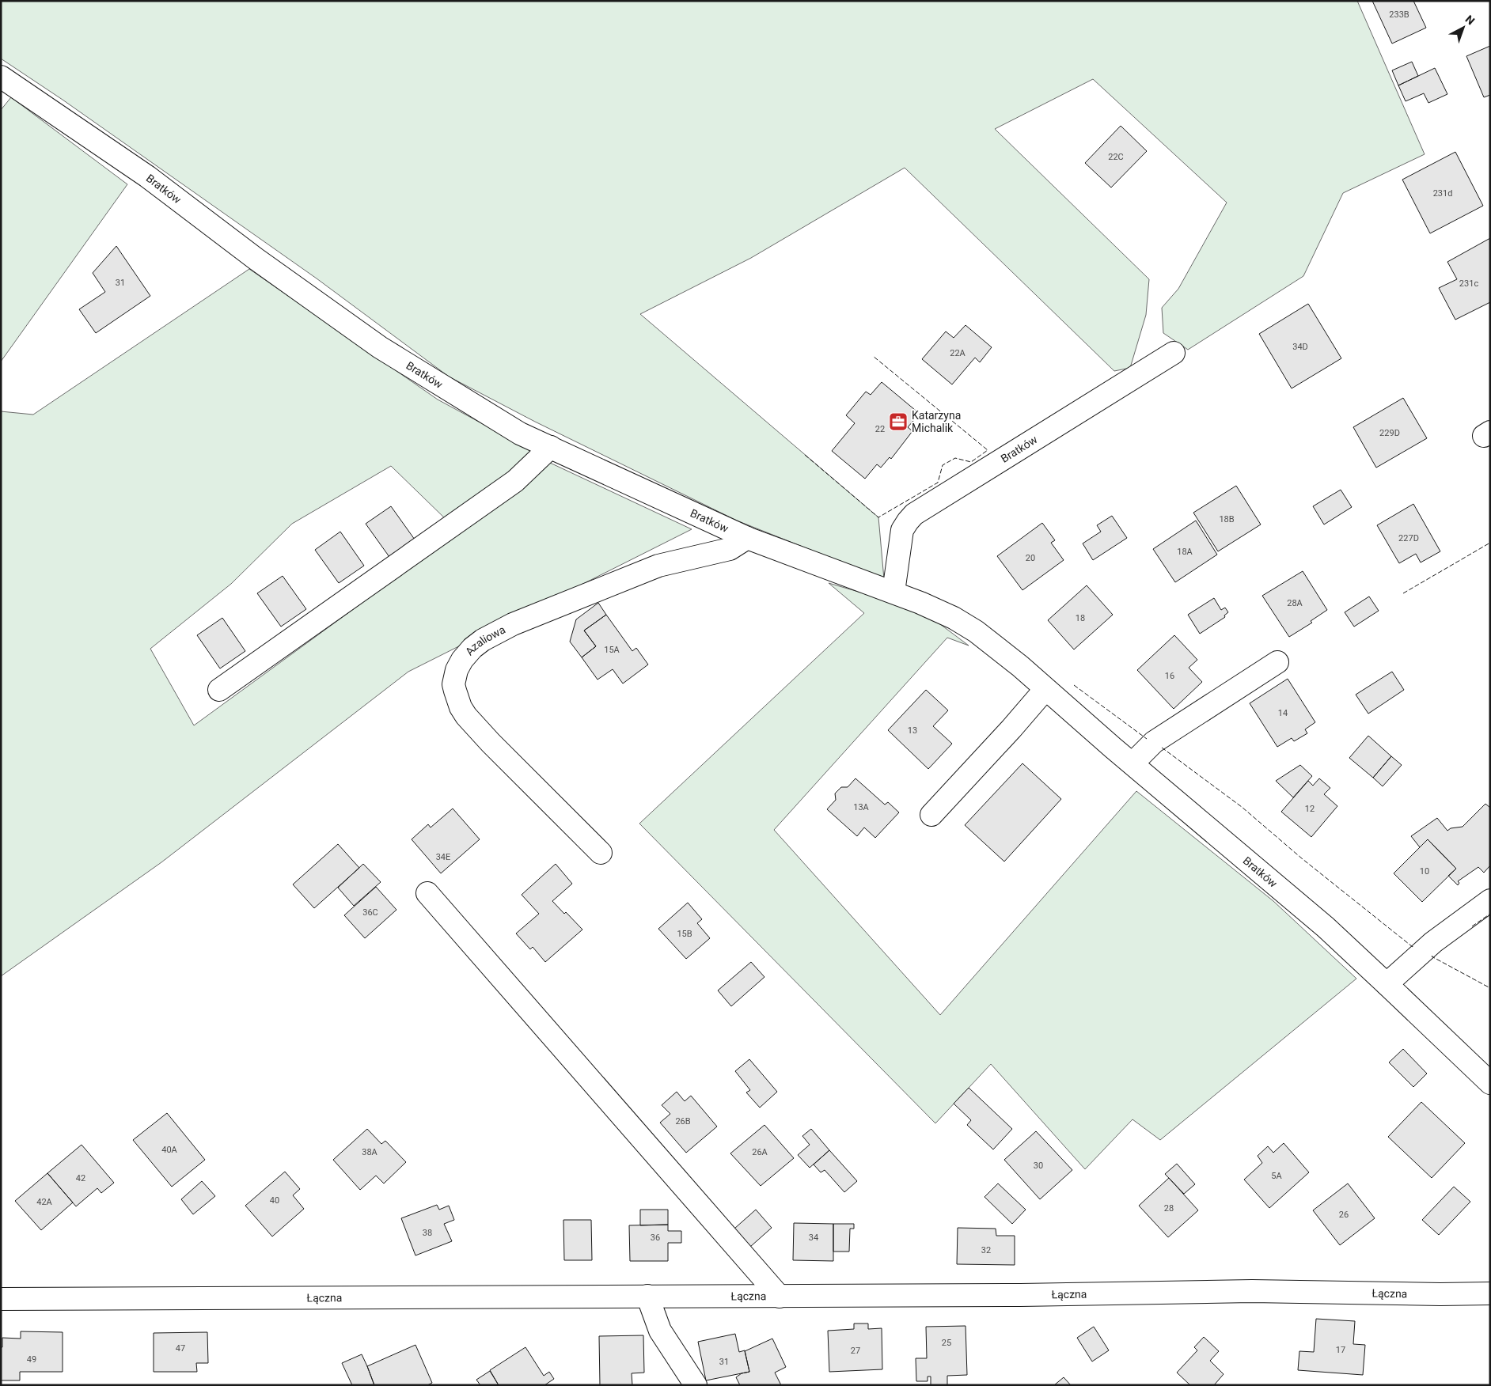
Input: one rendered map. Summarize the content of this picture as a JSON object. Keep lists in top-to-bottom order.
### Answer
{
  "streets": {
    "street": ["Bratków", "Azaliowa", "Łączna"]
  },
  "crossings": [
    ["Bratków", "Azaliowa"]
  ],
  "places": {
    "office": ["Katarzyna Michalik"]
  },
  "house_numbers": [
    "233B",
    "22C",
    "231d",
    "31",
    "231c",
    "34D",
    "22A",
    "22",
    "229D",
    "18B",
    "227D",
    "18A",
    "20",
    "28A",
    "18",
    "15A",
    "16",
    "14",
    "13",
    "13A",
    "12",
    "34E",
    "10",
    "36C",
    "15B",
    "26B",
    "40A",
    "38A",
    "26A",
    "30",
    "5A",
    "42",
    "40",
    "42A",
    "28",
    "26",
    "38",
    "36",
    "34",
    "32",
    "25",
    "47",
    "17",
    "27",
    "49",
    "31"
  ],
  "north": "top right"
}
